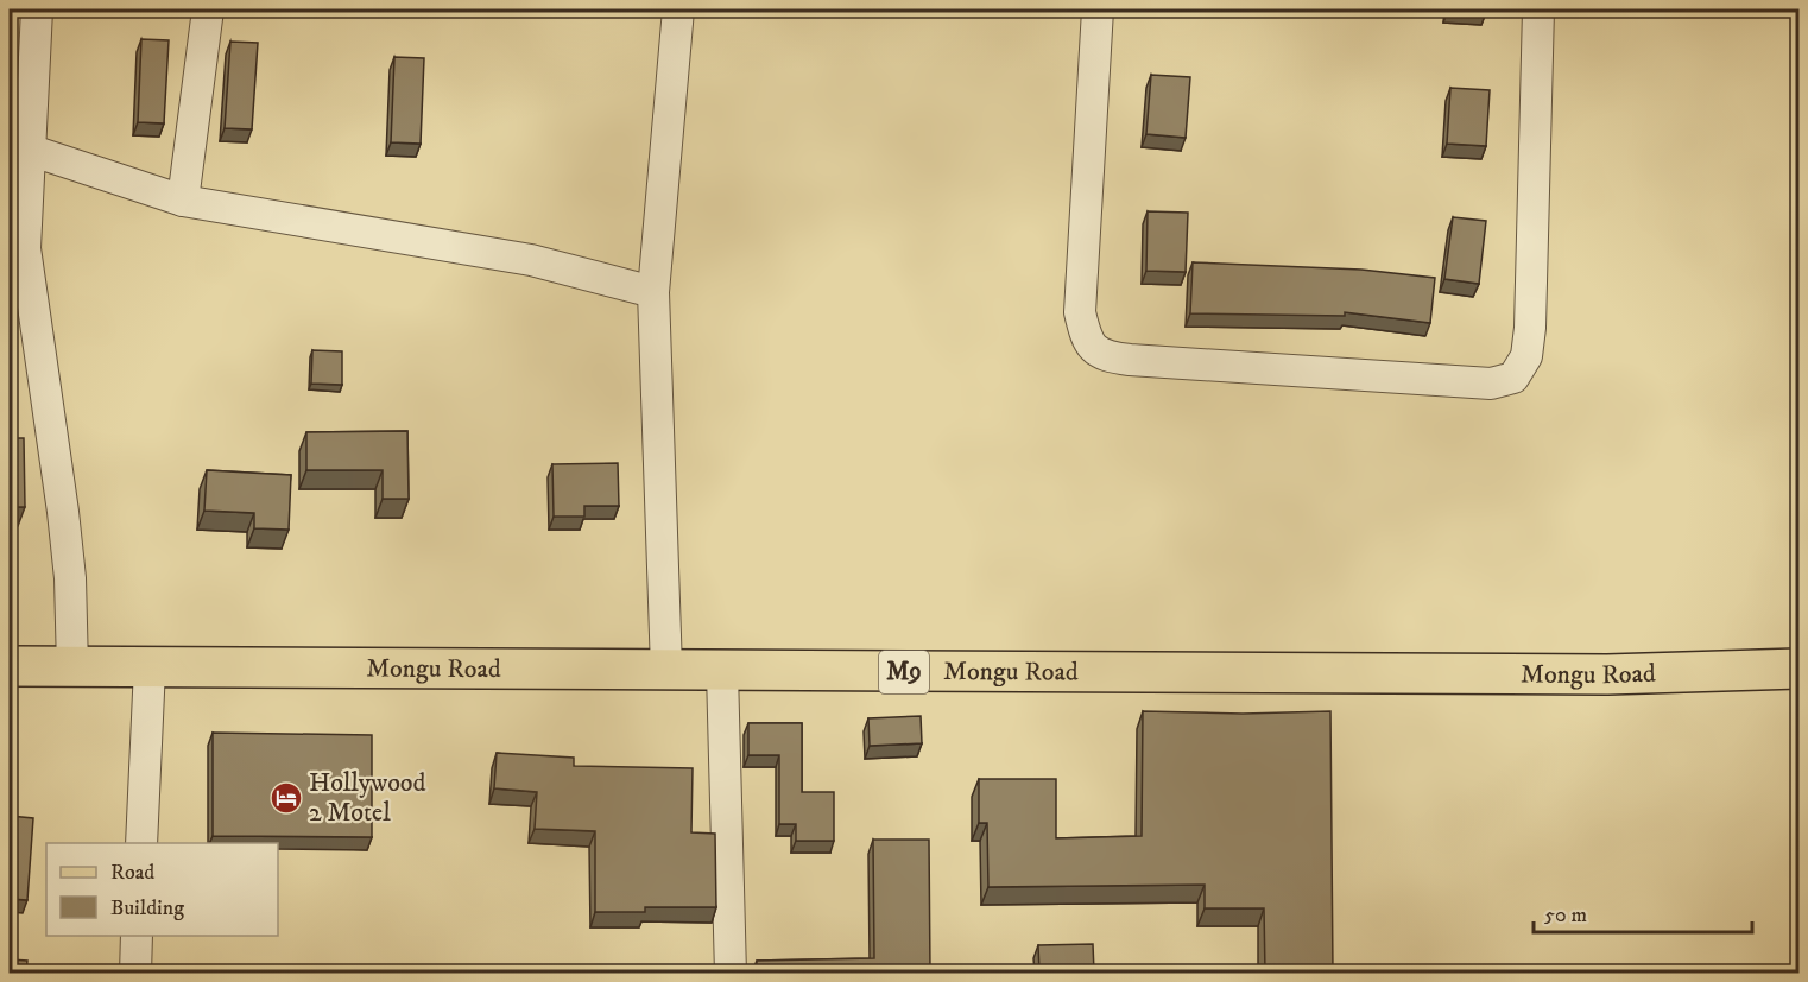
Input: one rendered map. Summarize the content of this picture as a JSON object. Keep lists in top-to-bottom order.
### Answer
{
  "streets": {
    "main road": ["Mongu Road", "M9"]
  },
  "places": {
    "hotel": ["Hollywood 2 Motel"]
  },
  "legend": ["Road", "Building"],
  "scale_bar": "50 m"
}
